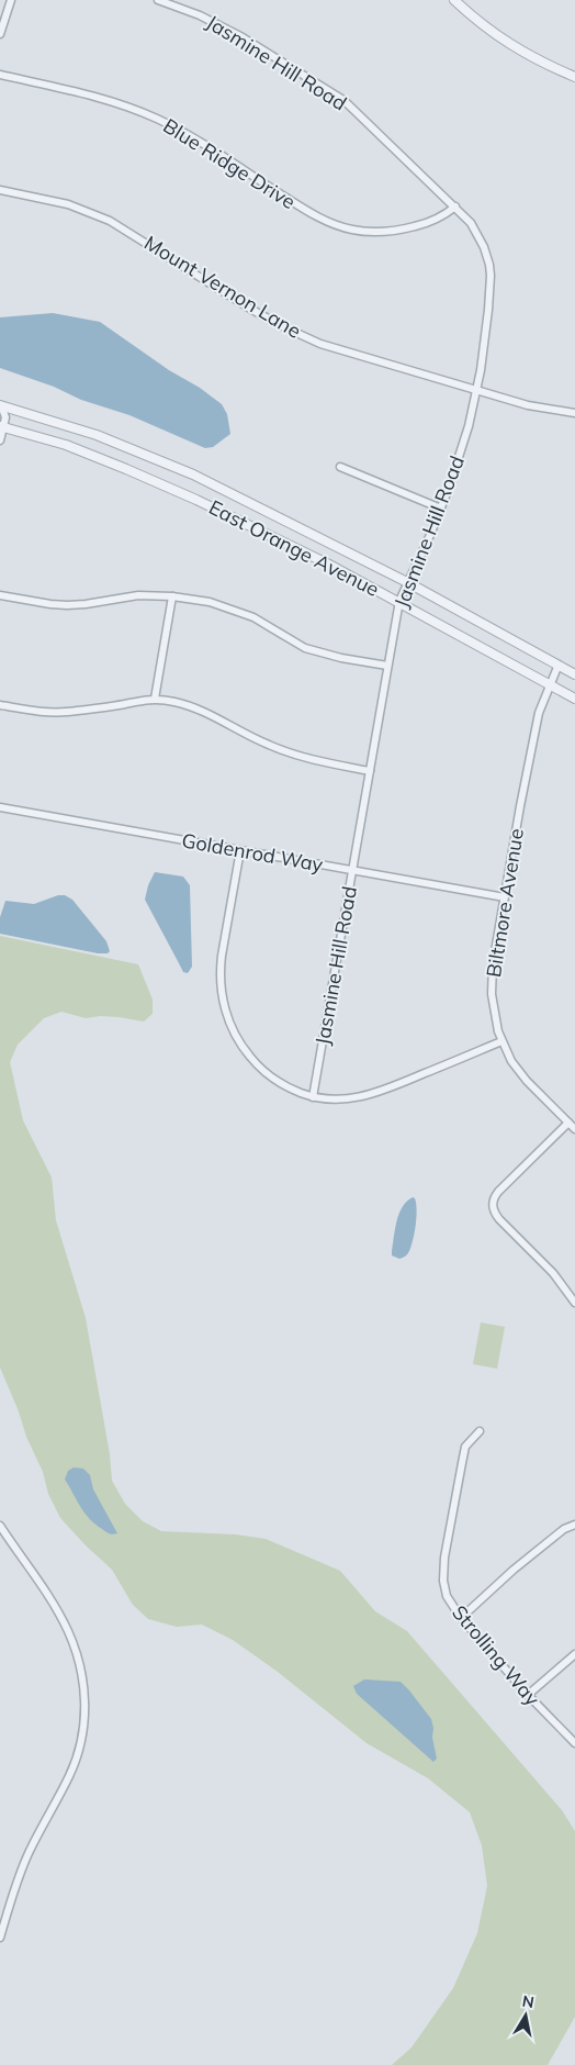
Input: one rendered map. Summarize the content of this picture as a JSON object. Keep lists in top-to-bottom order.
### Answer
{
  "streets": {
    "street": [
      "Jasmine Hill Road",
      "Blue Ridge Drive",
      "Mount Vernon Lane",
      "East Orange Avenue",
      "Goldenrod Way",
      "Biltmore Avenue",
      "Strolling Way"
    ]
  },
  "crossings": [
    ["Jasmine Hill Road", "Blue Ridge Drive"],
    ["Jasmine Hill Road", "Mount Vernon Lane"],
    ["Jasmine Hill Road", "East Orange Avenue"],
    ["Jasmine Hill Road", "Goldenrod Way"],
    ["East Orange Avenue", "Biltmore Avenue"],
    ["Goldenrod Way", "Biltmore Avenue"]
  ],
  "north": "top"
}
